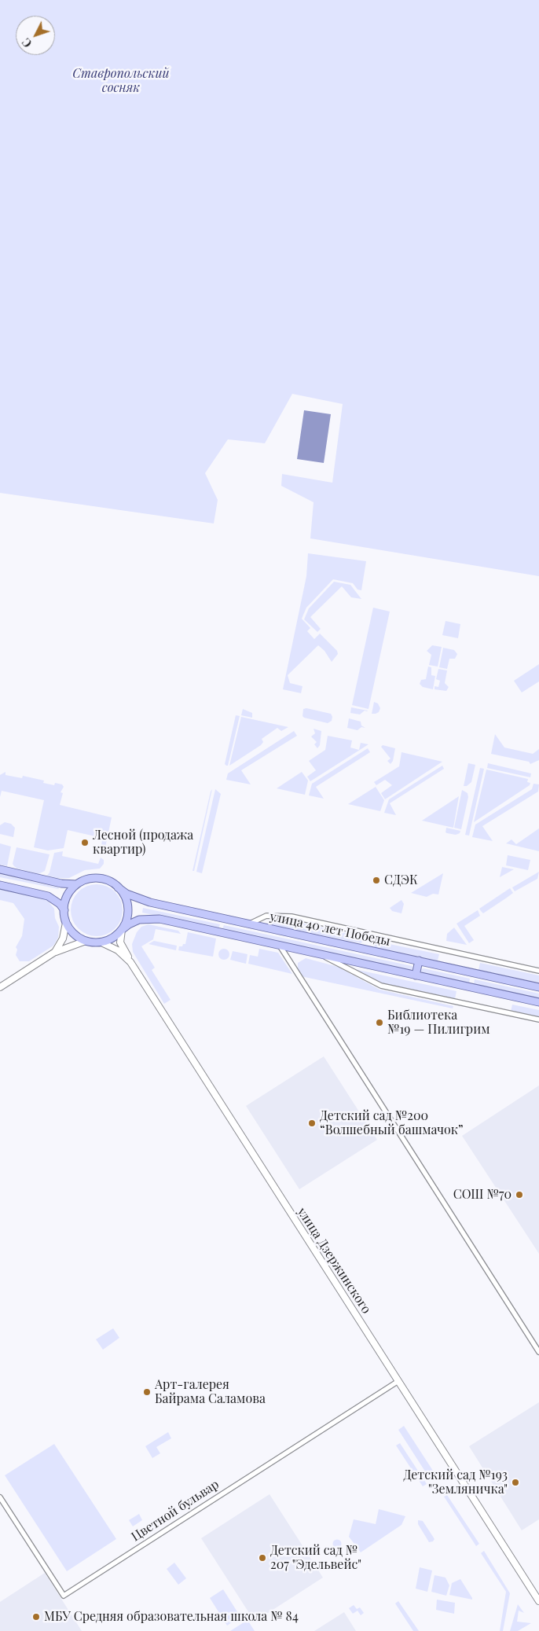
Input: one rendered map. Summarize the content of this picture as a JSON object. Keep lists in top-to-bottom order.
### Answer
{
  "streets": {
    "main road": ["улица 40 лет Победы", "улица Дзержинского"],
    "street": ["Цветной бульвар"]
  },
  "crossings": [
    ["улица 40 лет Победы", "улица Дзержинского"],
    ["улица Дзержинского", "Цветной бульвар"]
  ],
  "parks": ["Ставропольский сосняк"],
  "places": [
    "Лесной (продажа квартир)",
    "СДЭК",
    "Библиотека №19 — Пилигрим",
    "Детский сад №200 “Волшебный башмачок”",
    "СОШ №70",
    "Арт-галерея Байрама Саламова",
    "Детский сад №193 \"Земляничка\"",
    "Детский сад № 207 \"Эдельвейс\"",
    "МБУ Средняя образовательная школа № 84"
  ],
  "north": "bottom left"
}
